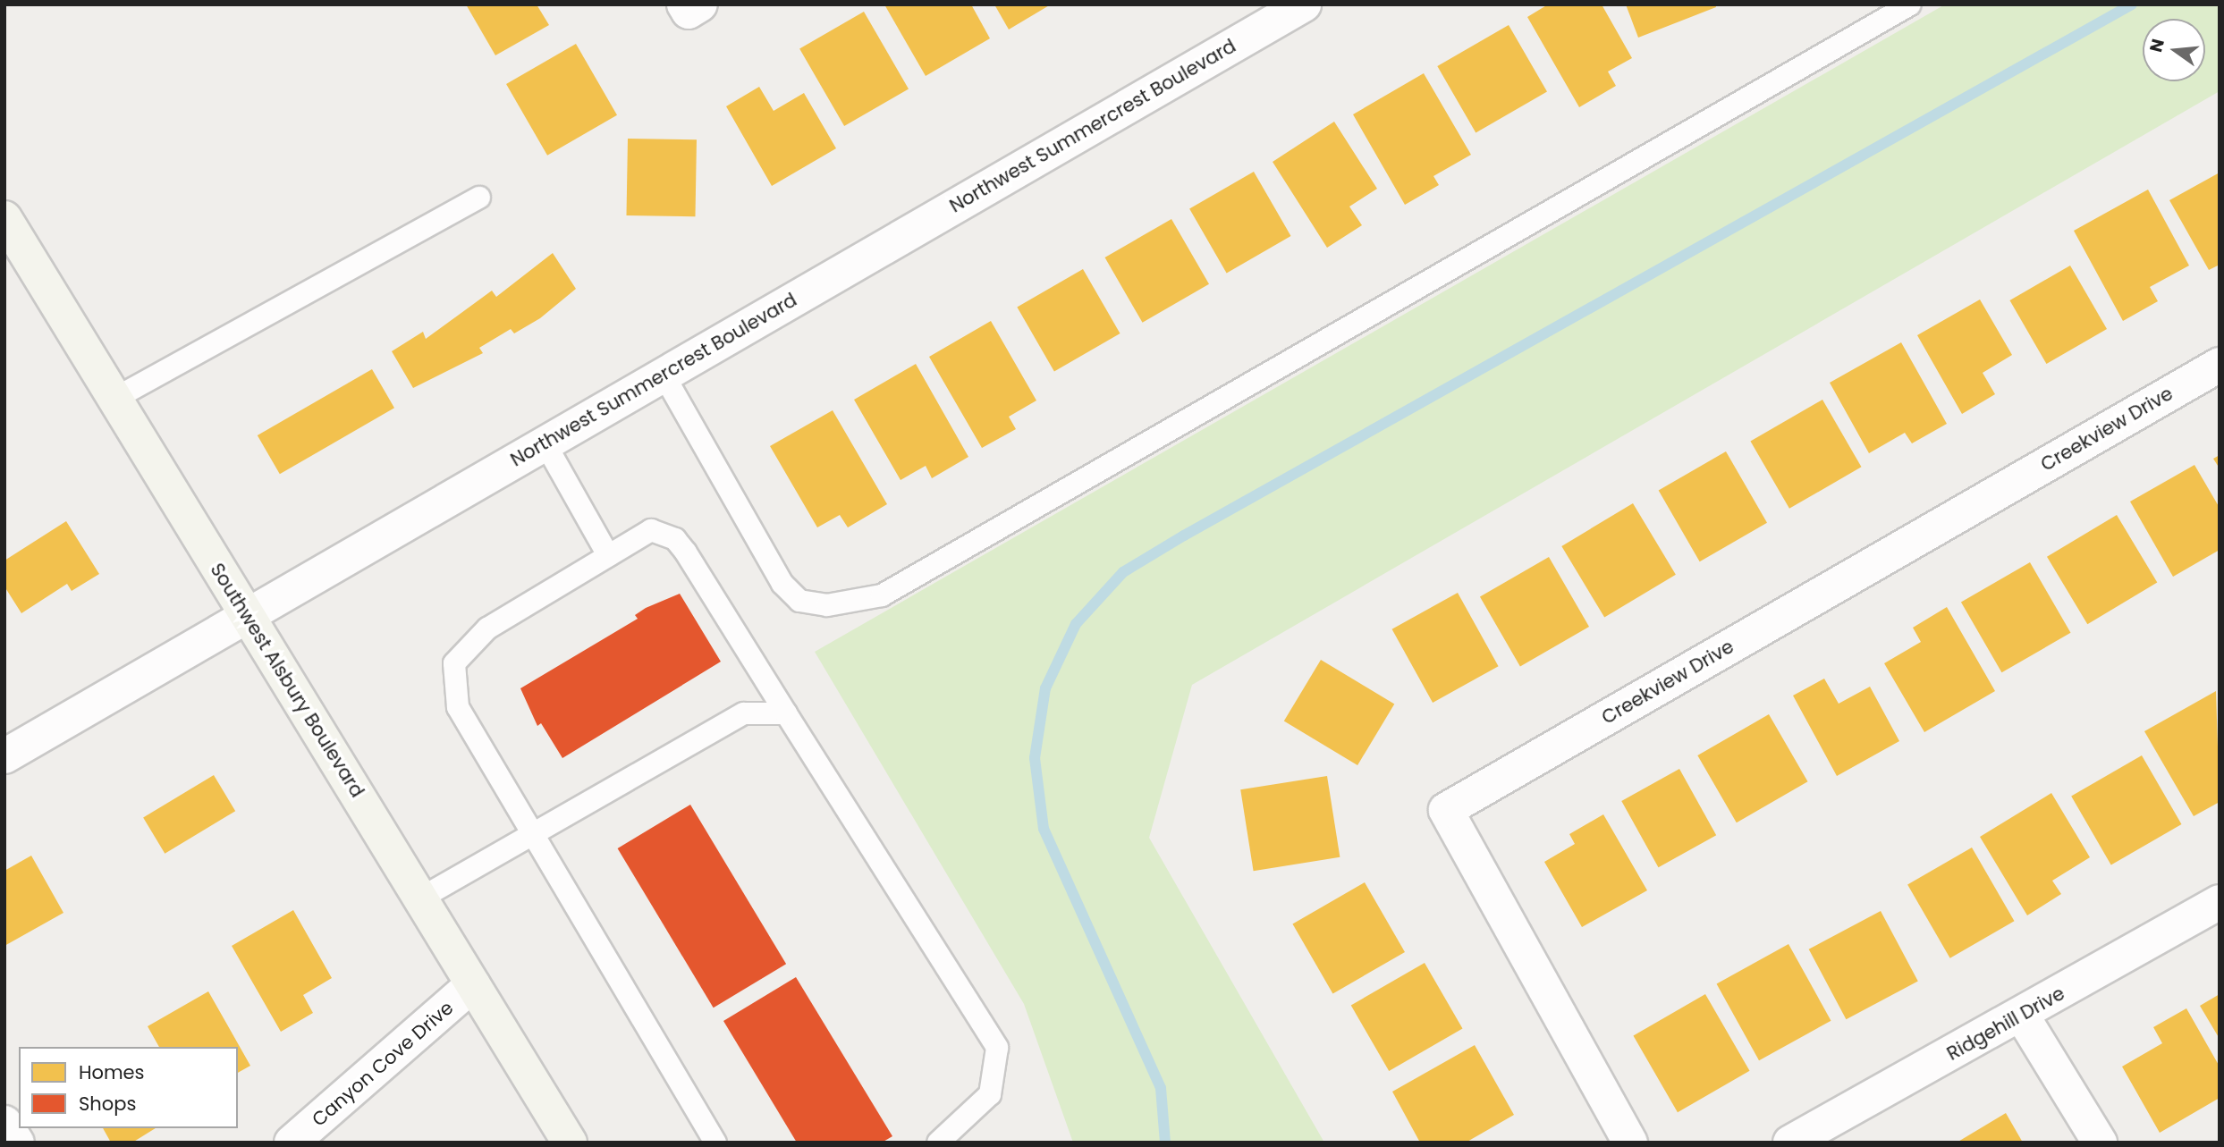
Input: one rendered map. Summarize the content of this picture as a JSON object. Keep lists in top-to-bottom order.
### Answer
{
  "streets": {
    "main road": ["Southwest Alsbury Boulevard"],
    "street": [
      "Northwest Summercrest Boulevard",
      "Creekview Drive",
      "Ridgehill Drive",
      "Canyon Cove Drive"
    ]
  },
  "crossings": [
    ["Northwest Summercrest Boulevard", "Southwest Alsbury Boulevard"],
    ["Southwest Alsbury Boulevard", "Canyon Cove Drive"]
  ],
  "legend": ["Homes", "Shops"],
  "north": "left"
}
